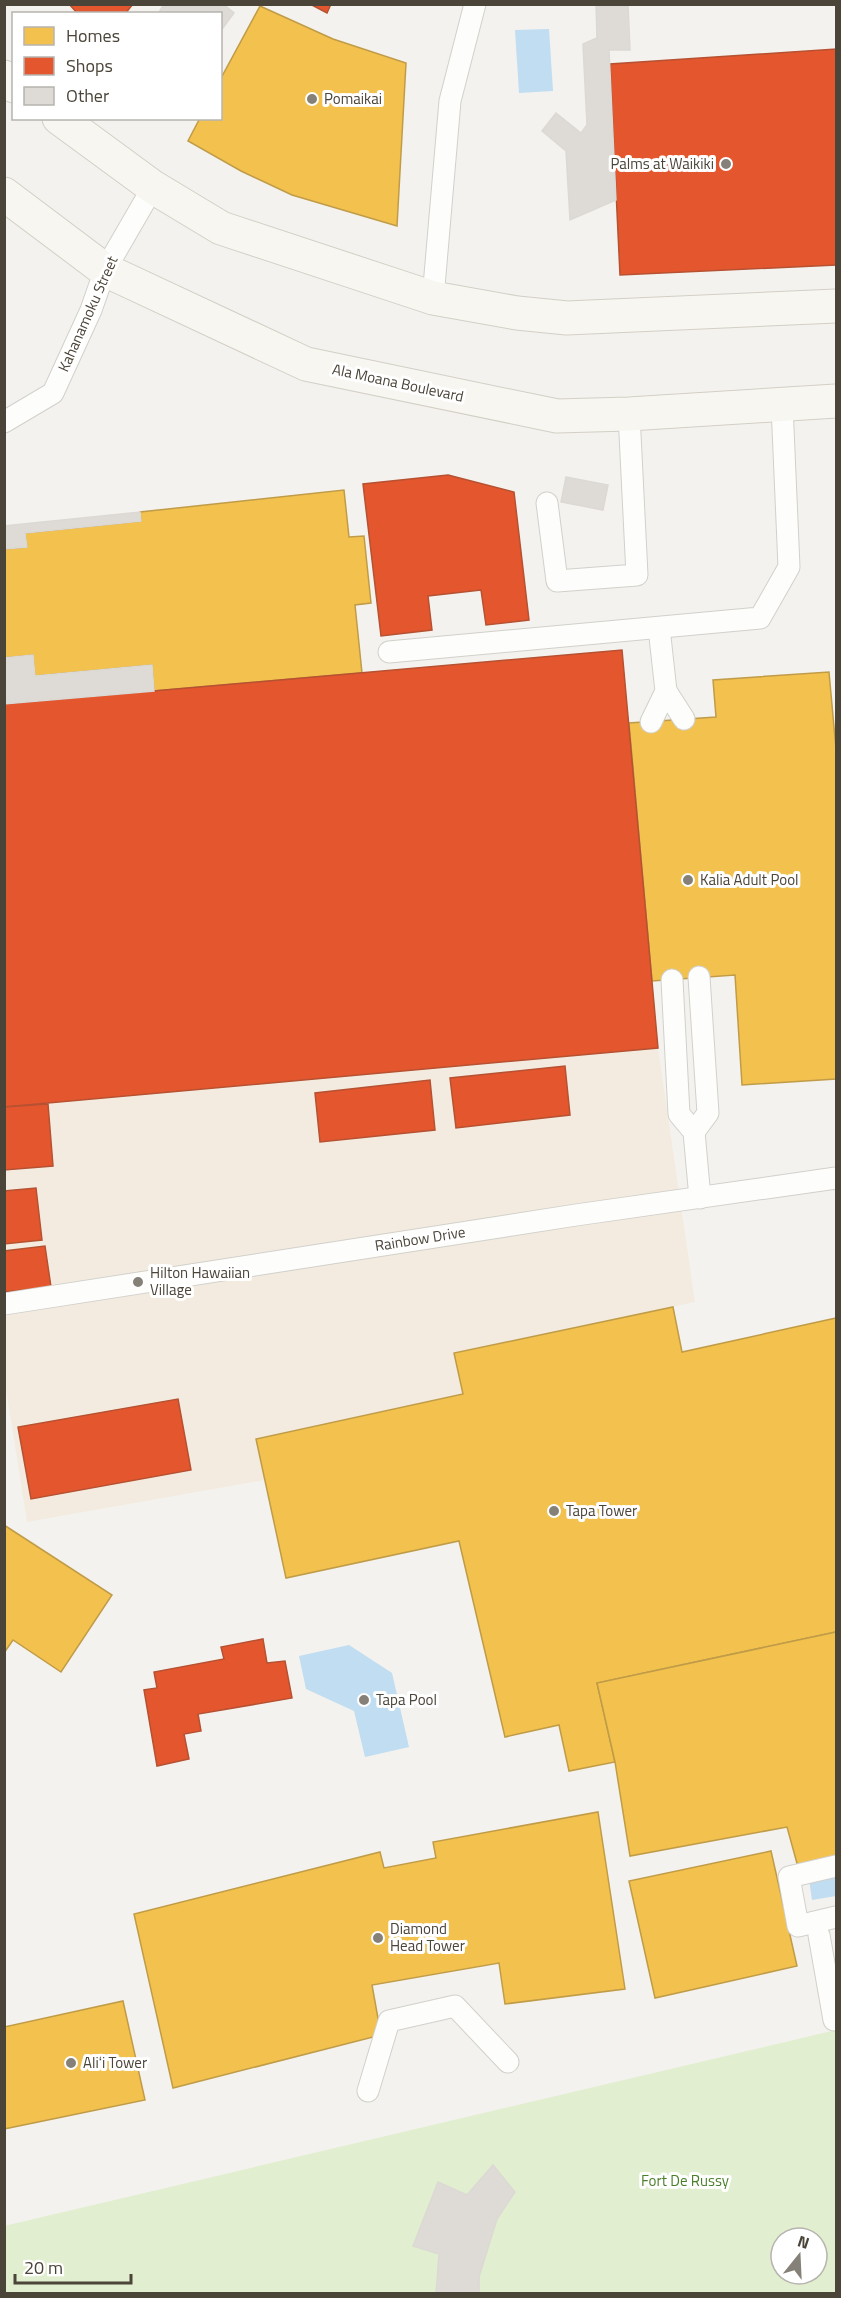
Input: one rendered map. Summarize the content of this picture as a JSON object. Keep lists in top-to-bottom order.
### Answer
{
  "streets": {
    "main road": ["Ala Moana Boulevard"],
    "lane": ["Kahanamoku Street", "Rainbow Drive"]
  },
  "crossings": [
    ["Kahanamoku Street", "Ala Moana Boulevard"]
  ],
  "parks": ["Fort De Russy"],
  "places": [
    "Pomaikai",
    "Palms at Waikiki",
    "Kalia Adult Pool",
    "Hilton Hawaiian Village",
    "Tapa Tower",
    "Tapa Pool",
    "Diamond Head Tower",
    "Aliʻi Tower"
  ],
  "legend": ["Homes", "Shops", "Other"],
  "scale_bar": "20 m",
  "north": "top"
}
